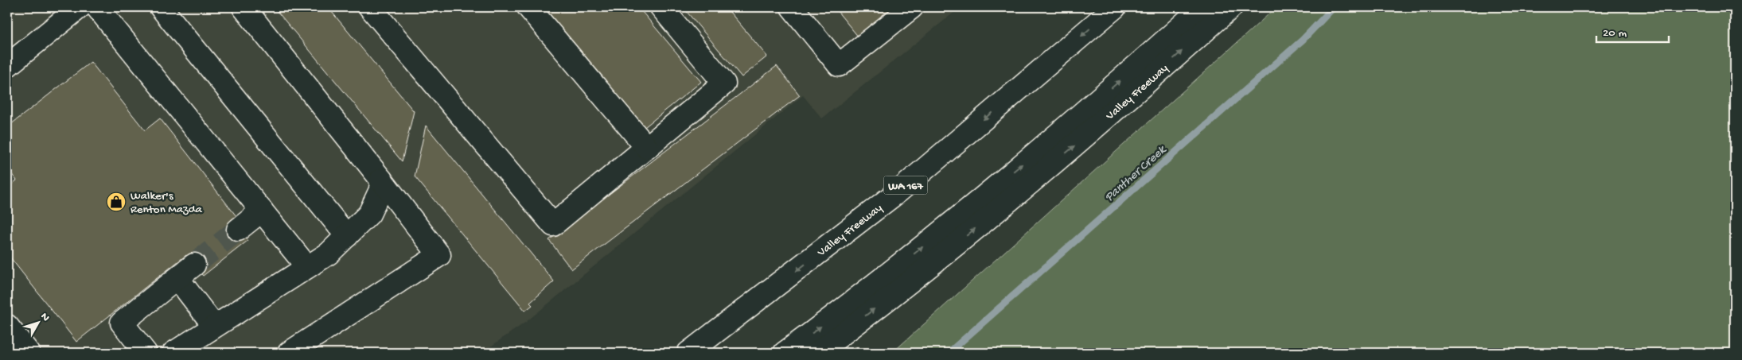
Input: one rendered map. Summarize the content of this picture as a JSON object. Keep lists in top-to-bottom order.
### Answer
{
  "streets": {
    "main road": ["Valley Freeway", "WA 167"]
  },
  "water": ["Panther Creek"],
  "places": {
    "shop": ["Walker's Renton Mazda"]
  },
  "scale_bar": "20 m",
  "north": "top right"
}
